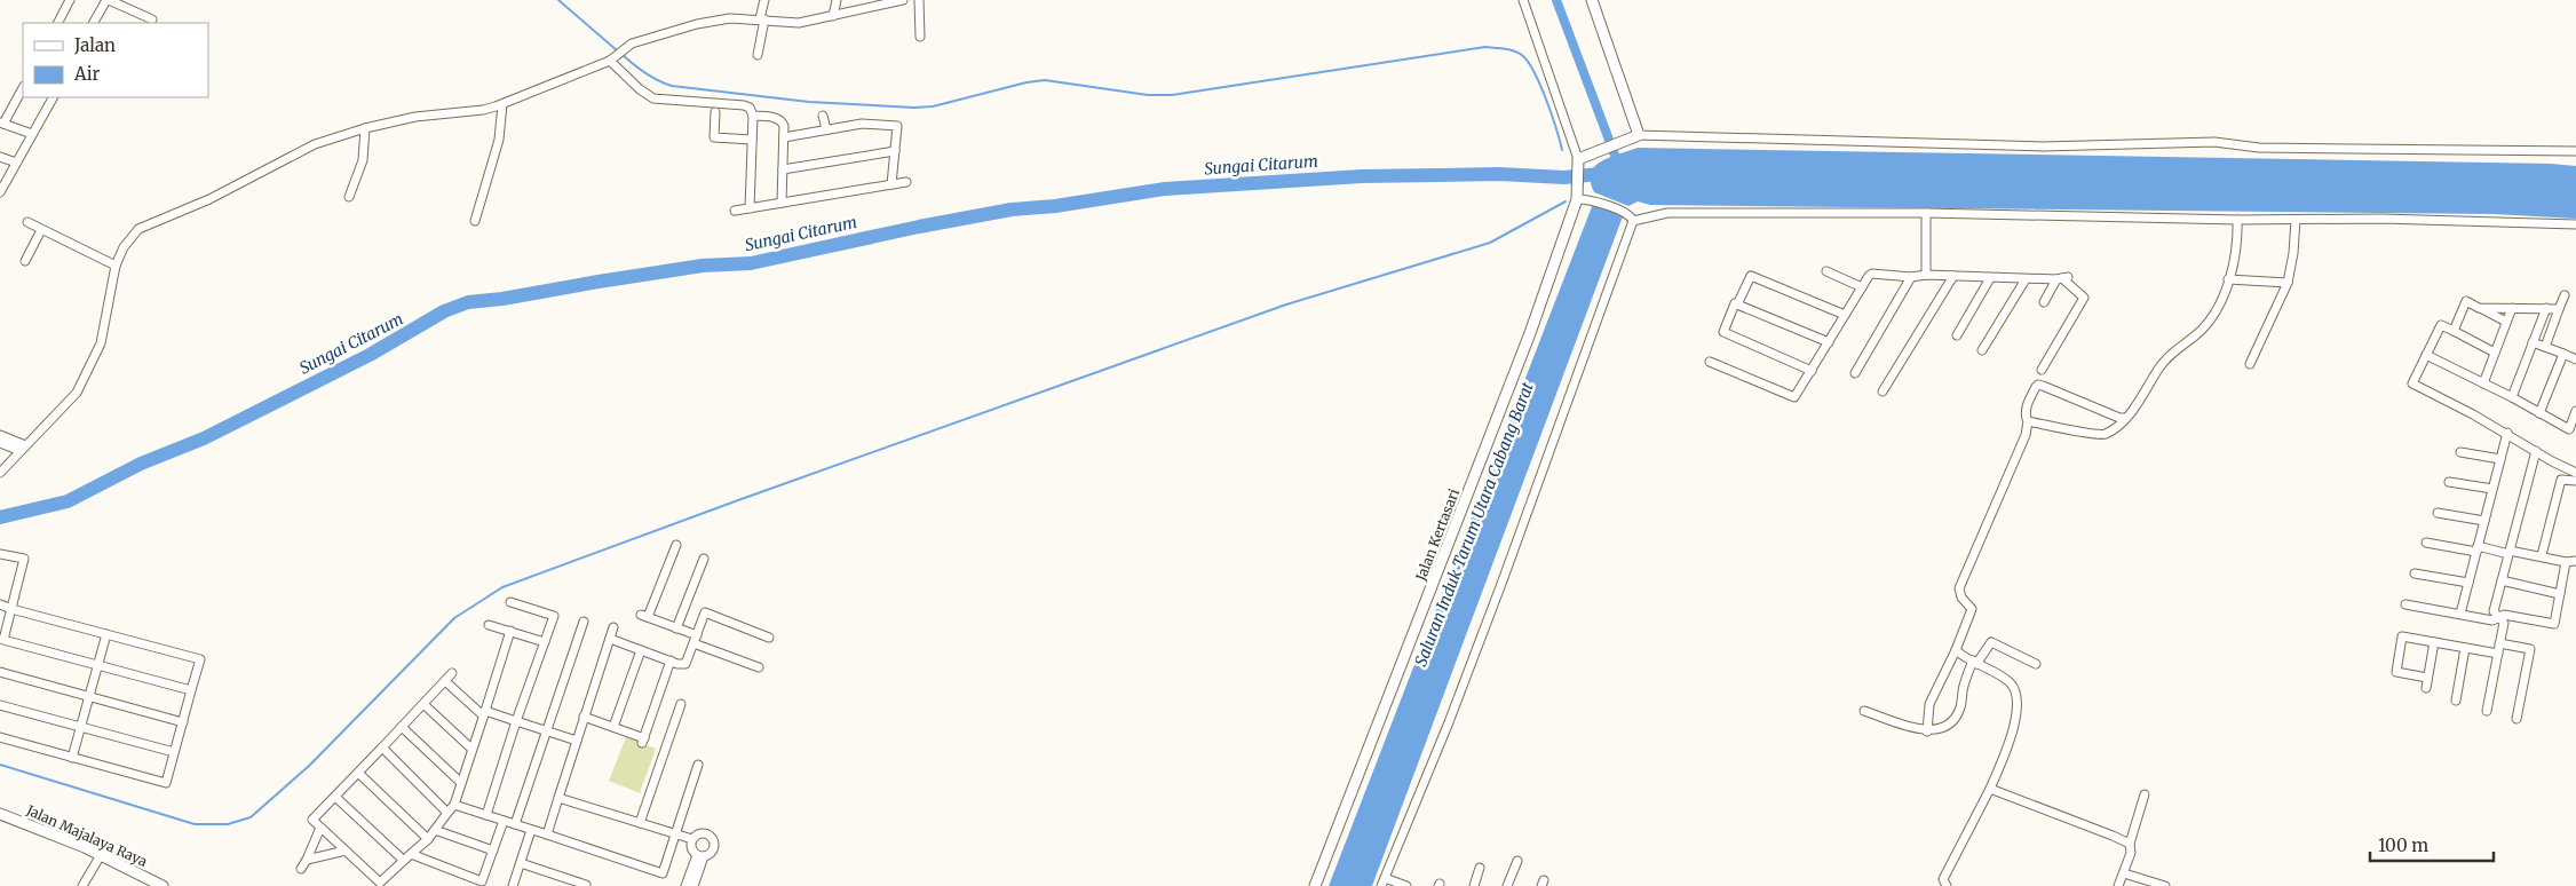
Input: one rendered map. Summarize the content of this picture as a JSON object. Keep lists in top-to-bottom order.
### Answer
{
  "streets": {
    "street": ["Jalan Kertasari", "Jalan Majalaya Raya"]
  },
  "water": ["Sungai Citarum", "Saluran Induk Tarum Utara Cabang Barat"],
  "legend": ["Jalan", "Air"],
  "scale_bar": "100 m"
}
